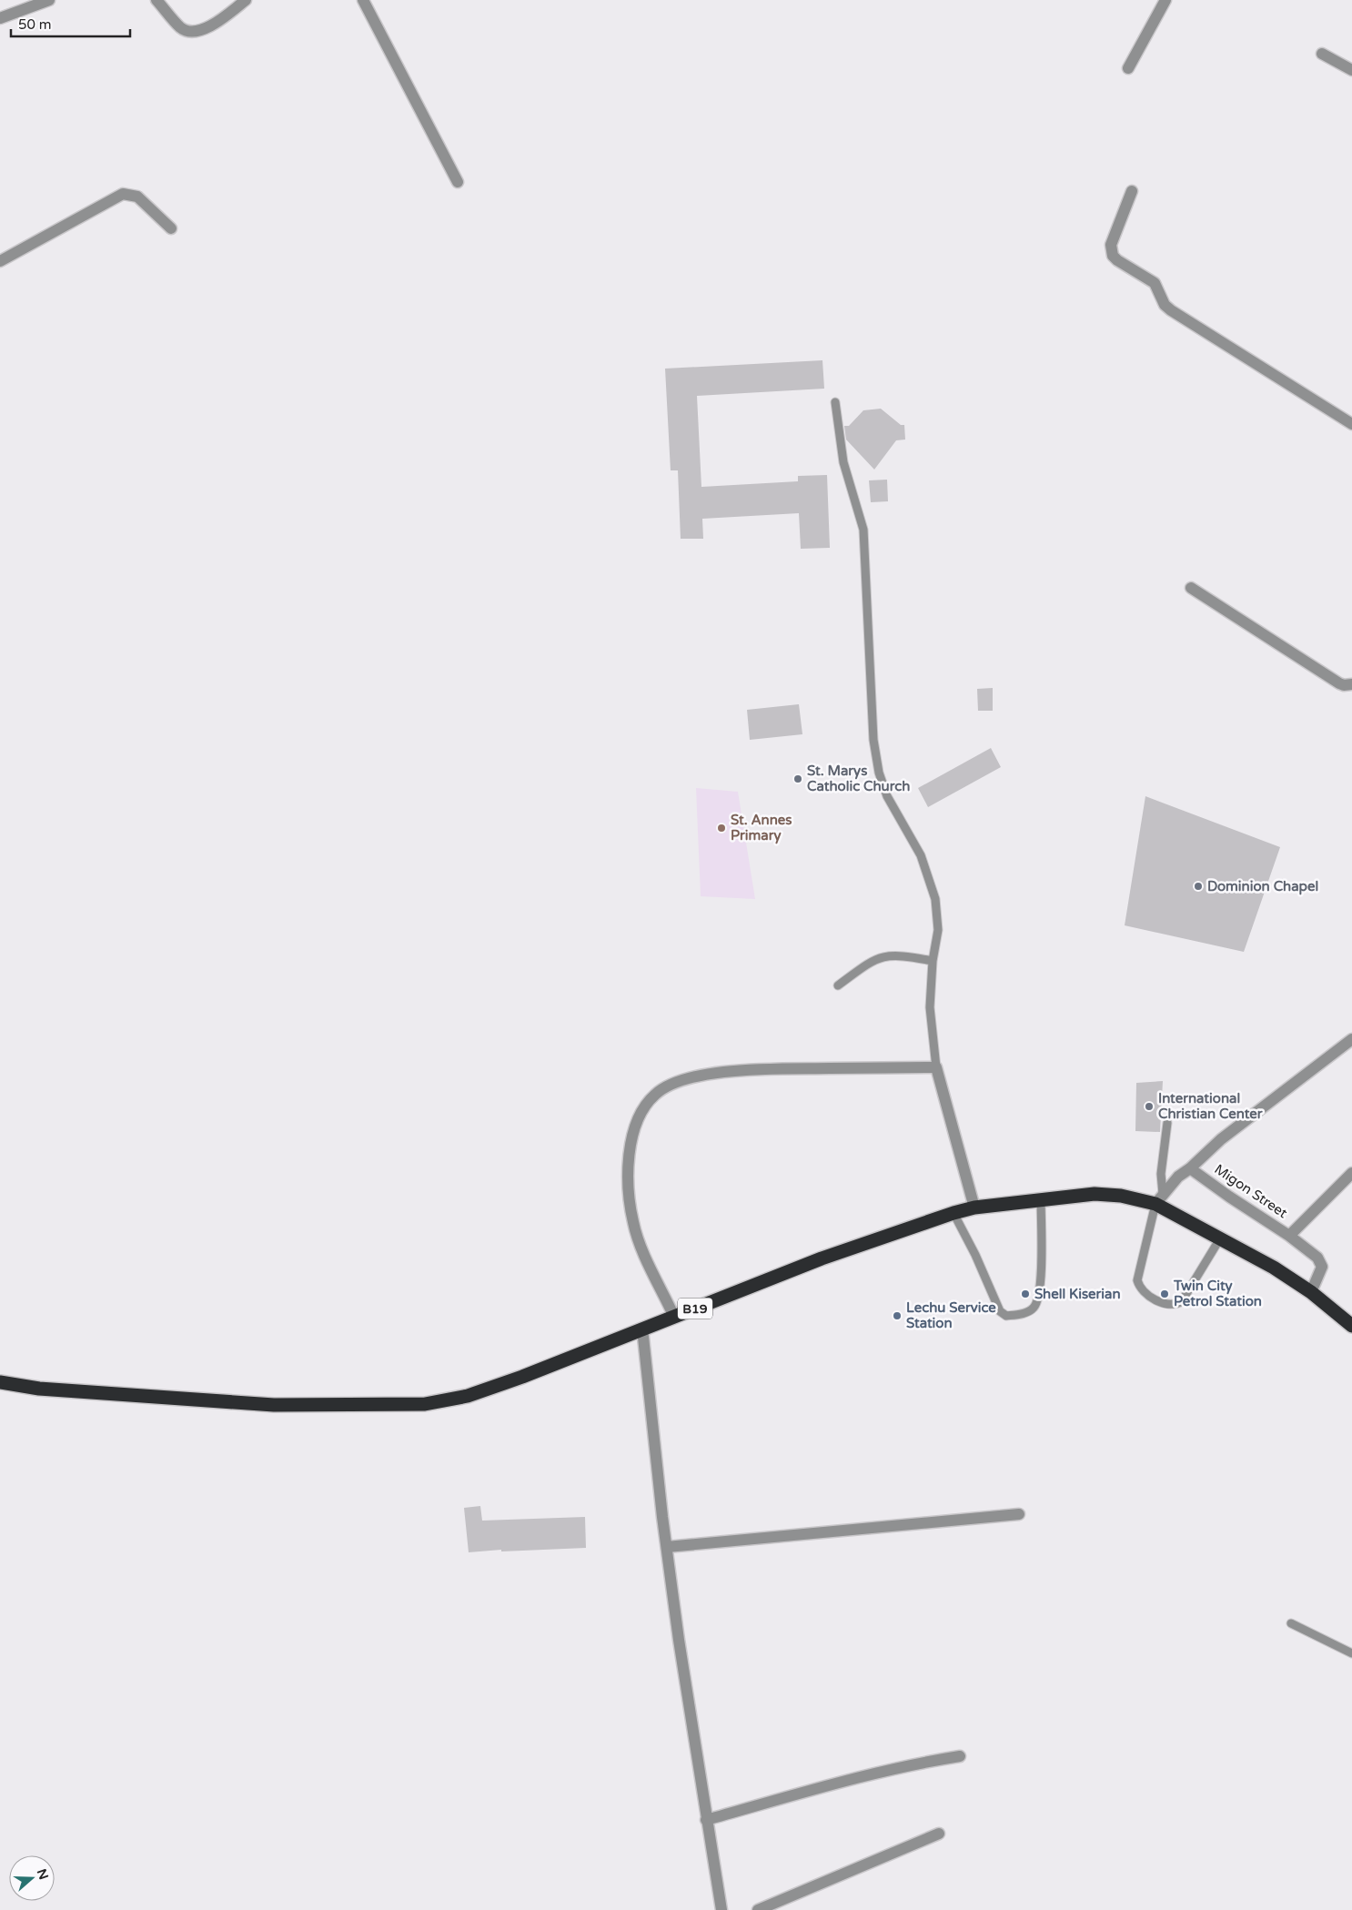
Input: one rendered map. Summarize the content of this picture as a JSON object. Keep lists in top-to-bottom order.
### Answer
{
  "streets": {
    "highway": ["B19"],
    "street": ["Migon Street"]
  },
  "places": [
    "St. Marys Catholic Church",
    "St. Annes Primary",
    "Dominion Chapel",
    "International Christian Center",
    "Shell Kiserian",
    "Twin City Petrol Station",
    "Lechu Service Station"
  ],
  "scale_bar": "50 m",
  "north": "right"
}
